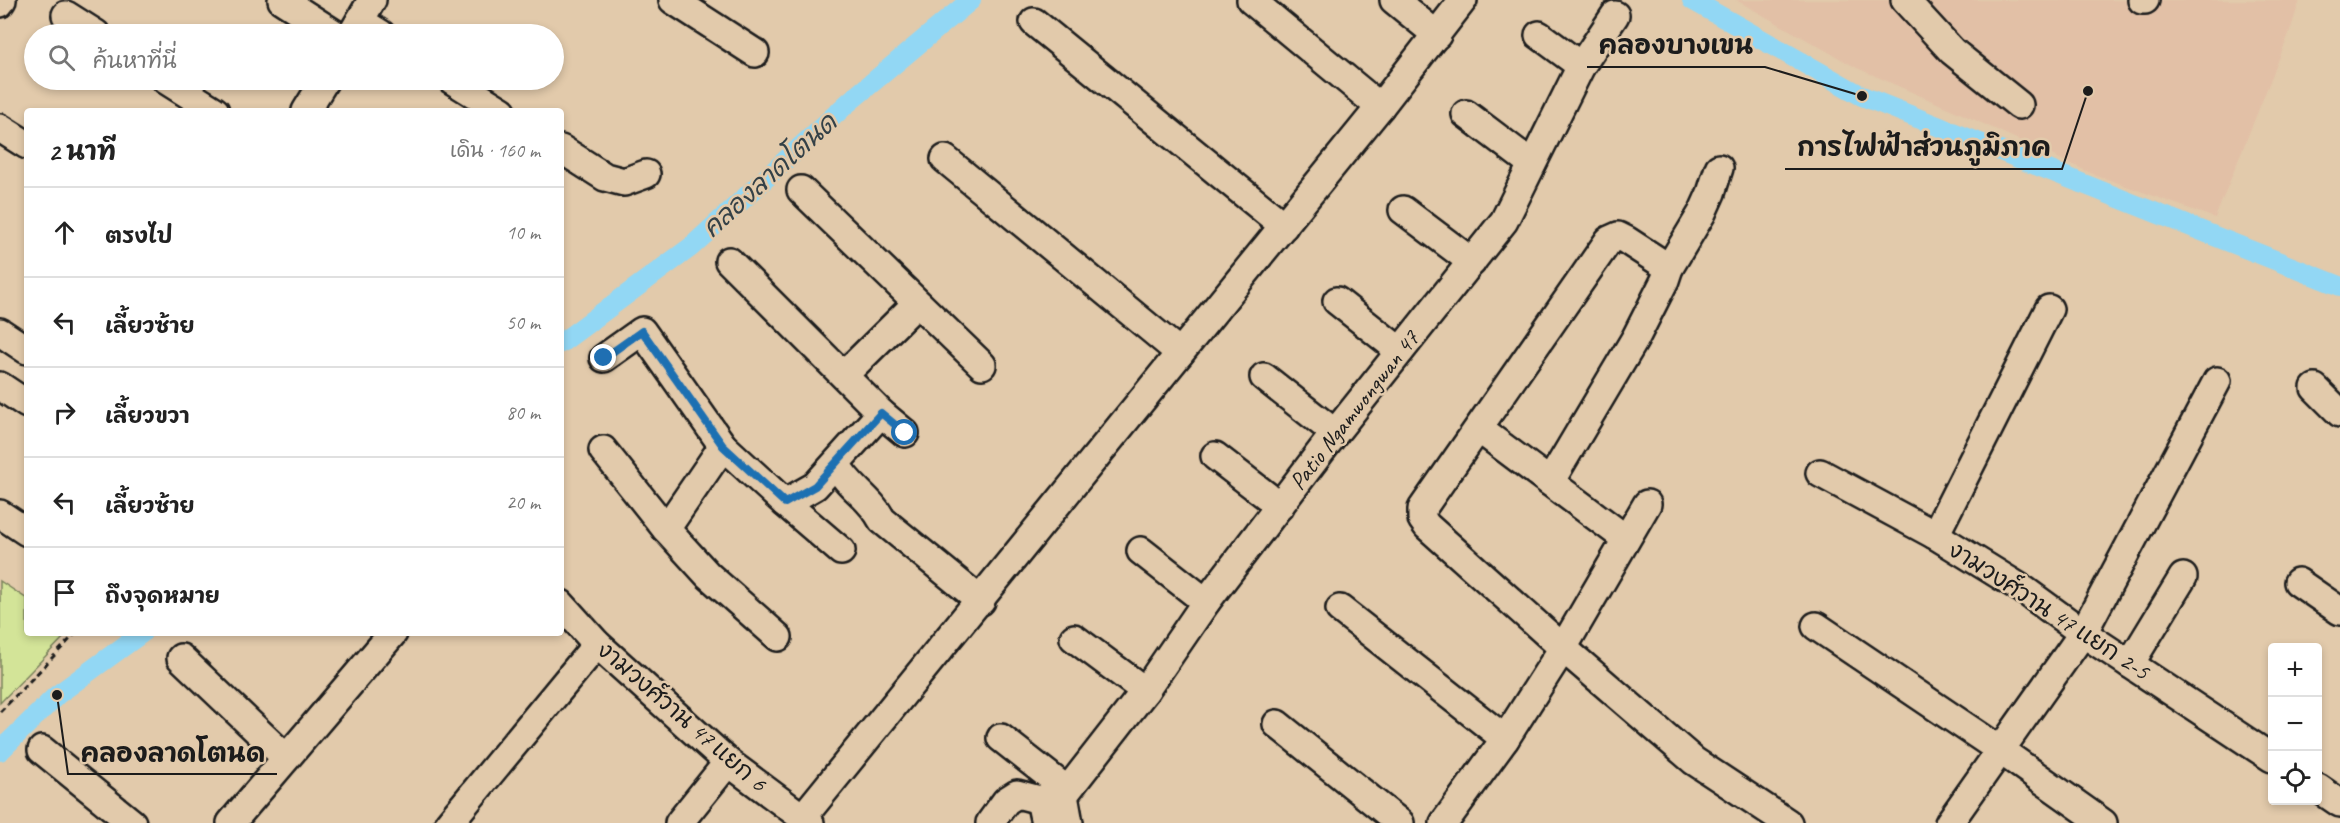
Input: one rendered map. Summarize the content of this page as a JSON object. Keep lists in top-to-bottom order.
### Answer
{
  "streets": {
    "street": ["Patio Ngamwongwan 47", "งามวงศ์วาน 47 แยก 2-5", "งามวงศ์วาน 47 แยก 6"]
  },
  "water": ["คลองลาดโตนด"],
  "places": ["การไฟฟ้าส่วนภูมิภาค", "คลองบางเขน", "คลองลาดโตนด"],
  "page": {
    "search": "ค้นหาที่นี่",
    "heading": ["2 นาที", "เดิน · 160 m"],
    "list": [
      ["ตรงไป", "10 m"],
      ["เลี้ยวซ้าย", "50 m"],
      ["เลี้ยวขวา", "80 m"],
      ["เลี้ยวซ้าย", "20 m"],
      "ถึงจุดหมาย"
    ],
    "map_buttons": ["+", "−"]
  }
}
